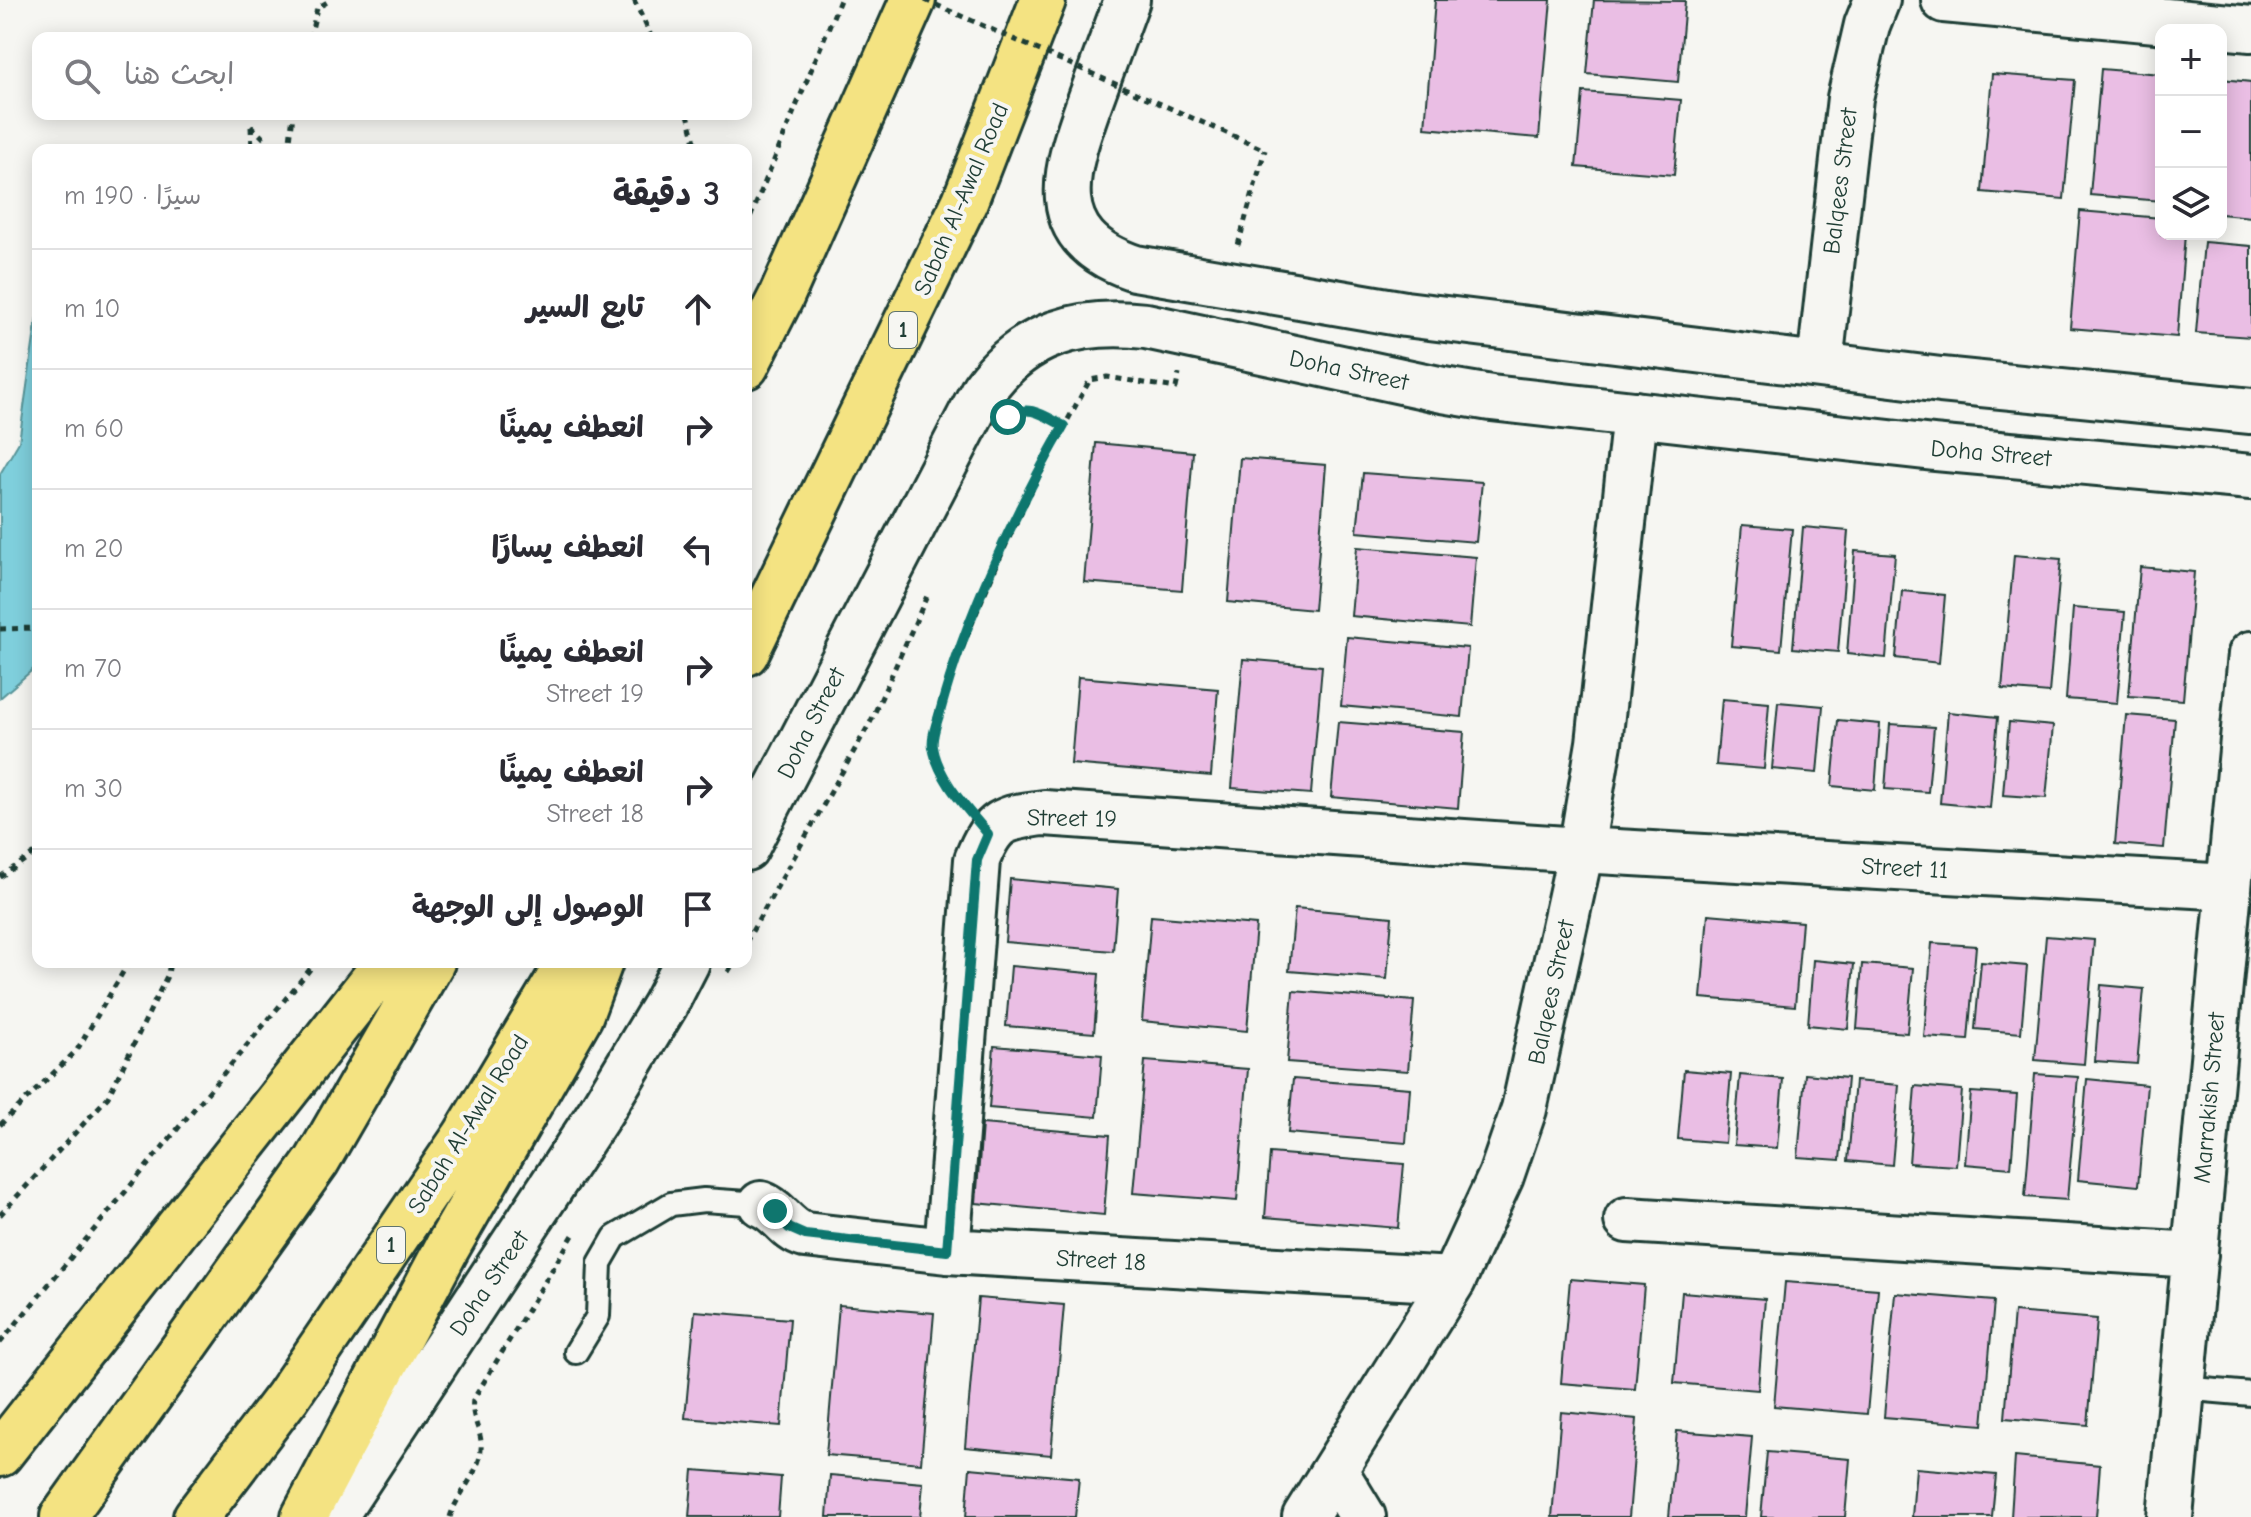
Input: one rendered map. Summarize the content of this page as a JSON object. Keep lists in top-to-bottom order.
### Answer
{
  "streets": {
    "highway": ["Sabah Al-Awal Road", "1"],
    "street": [
      "Balqees Street",
      "Doha Street",
      "Street 19",
      "Street 11",
      "Marrakish Street",
      "Street 18"
    ]
  },
  "crossings": [
    ["Balqees Street", "Doha Street"],
    ["Balqees Street", "Street 19"],
    ["Balqees Street", "Street 11"],
    ["Balqees Street", "Street 18"],
    ["Street 19", "Street 11"],
    ["Street 11", "Marrakish Street"]
  ],
  "page": {
    "map_buttons": ["+", "−"],
    "search": "ابحث هنا",
    "heading": ["3 دقيقة", "سيرًا · 190 m"],
    "list": [
      ["تابع السير", "10 m"],
      ["انعطف يمينًا", "60 m"],
      ["انعطف يسارًا", "20 m"],
      ["انعطف يمينًا", "Street 19", "70 m"],
      ["انعطف يمينًا", "Street 18", "30 m"],
      "الوصول إلى الوجهة"
    ]
  }
}
